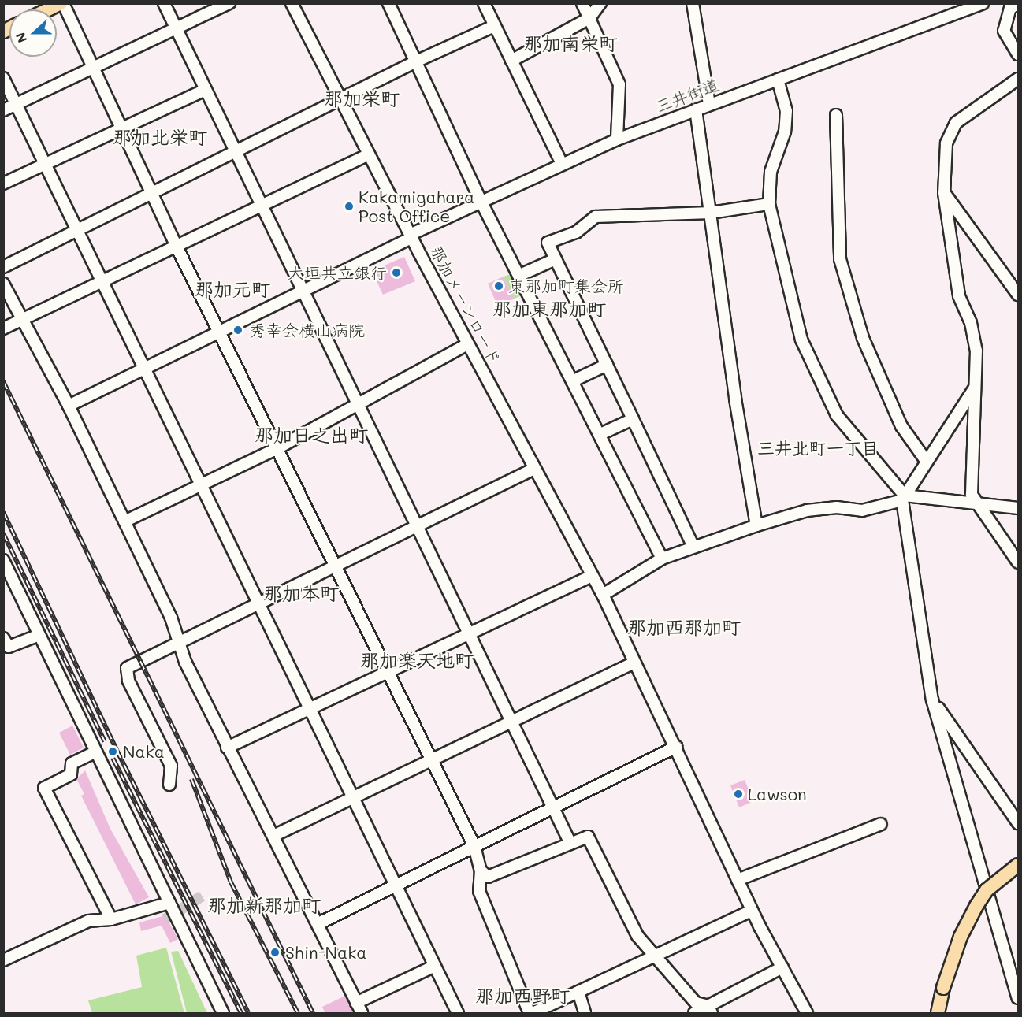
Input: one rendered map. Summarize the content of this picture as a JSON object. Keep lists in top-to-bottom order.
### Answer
{
  "streets": {
    "street": ["三井街道", "那加メーンロード"]
  },
  "crossings": [
    ["三井街道", "那加メーンロード"]
  ],
  "districts": [
    "那加南栄町",
    "那加栄町",
    "那加北栄町",
    "那加元町",
    "那加東那加町",
    "那加日之出町",
    "三井北町一丁目",
    "那加本町",
    "那加西那加町",
    "那加楽天地町",
    "那加新那加町",
    "那加西野町"
  ],
  "places": [
    "Kakamigahara Post Office",
    "大垣共立銀行",
    "東那加町集会所",
    "秀幸会横山病院",
    "Naka",
    "Lawson",
    "Shin-Naka"
  ],
  "north": "left"
}
